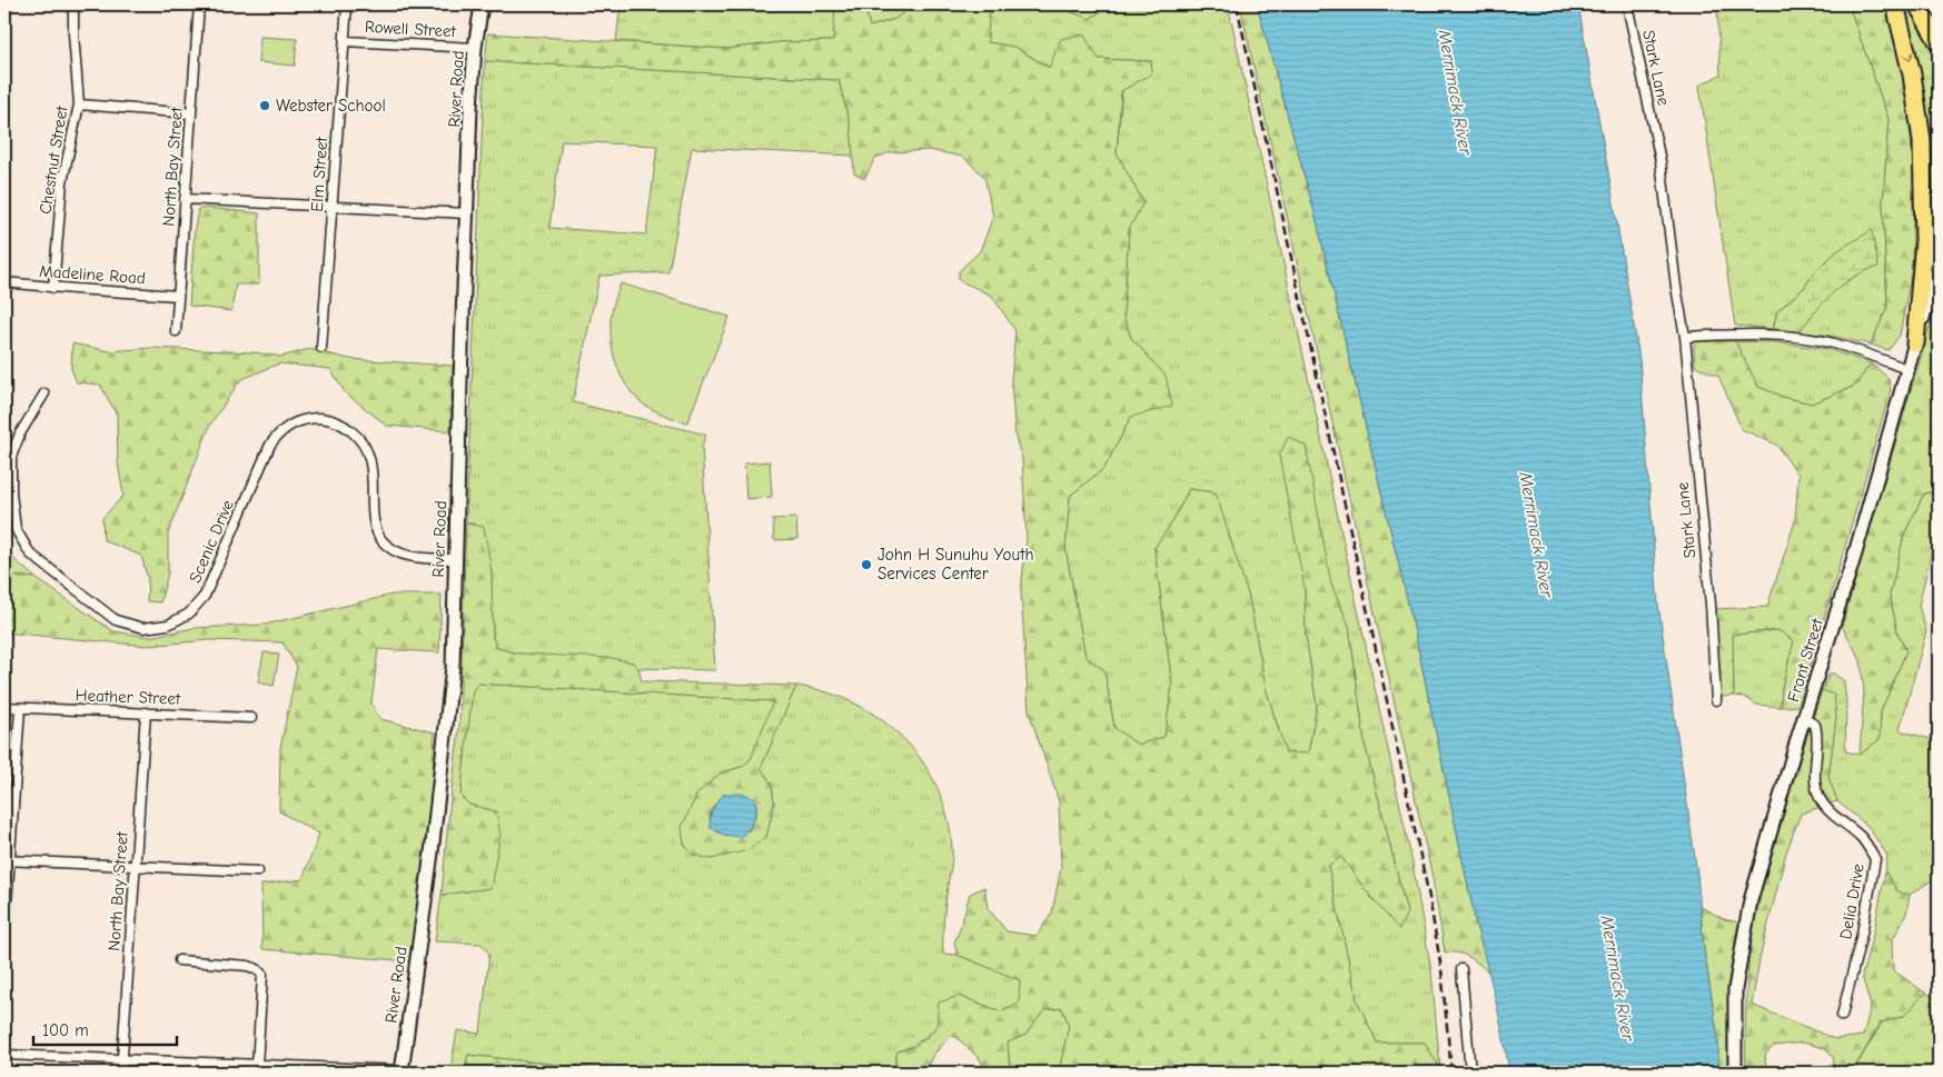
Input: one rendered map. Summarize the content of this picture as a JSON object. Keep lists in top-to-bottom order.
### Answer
{
  "streets": {
    "street": [
      "Rowell Street",
      "Stark Lane",
      "River Road",
      "Chestnut Street",
      "North Bay Street",
      "Elm Street",
      "Madeline Road",
      "Scenic Drive",
      "Front Street",
      "Heather Street",
      "Delia Drive"
    ]
  },
  "crossings": [
    ["Rowell Street", "River Road"],
    ["Rowell Street", "Elm Street"],
    ["River Road", "Scenic Drive"],
    ["Chestnut Street", "Madeline Road"],
    ["North Bay Street", "Madeline Road"],
    ["North Bay Street", "Heather Street"],
    ["Front Street", "Delia Drive"]
  ],
  "water": ["Merrimack River"],
  "places": ["Webster School", "John H Sunuhu Youth Services Center"],
  "scale_bar": "100 m"
}
